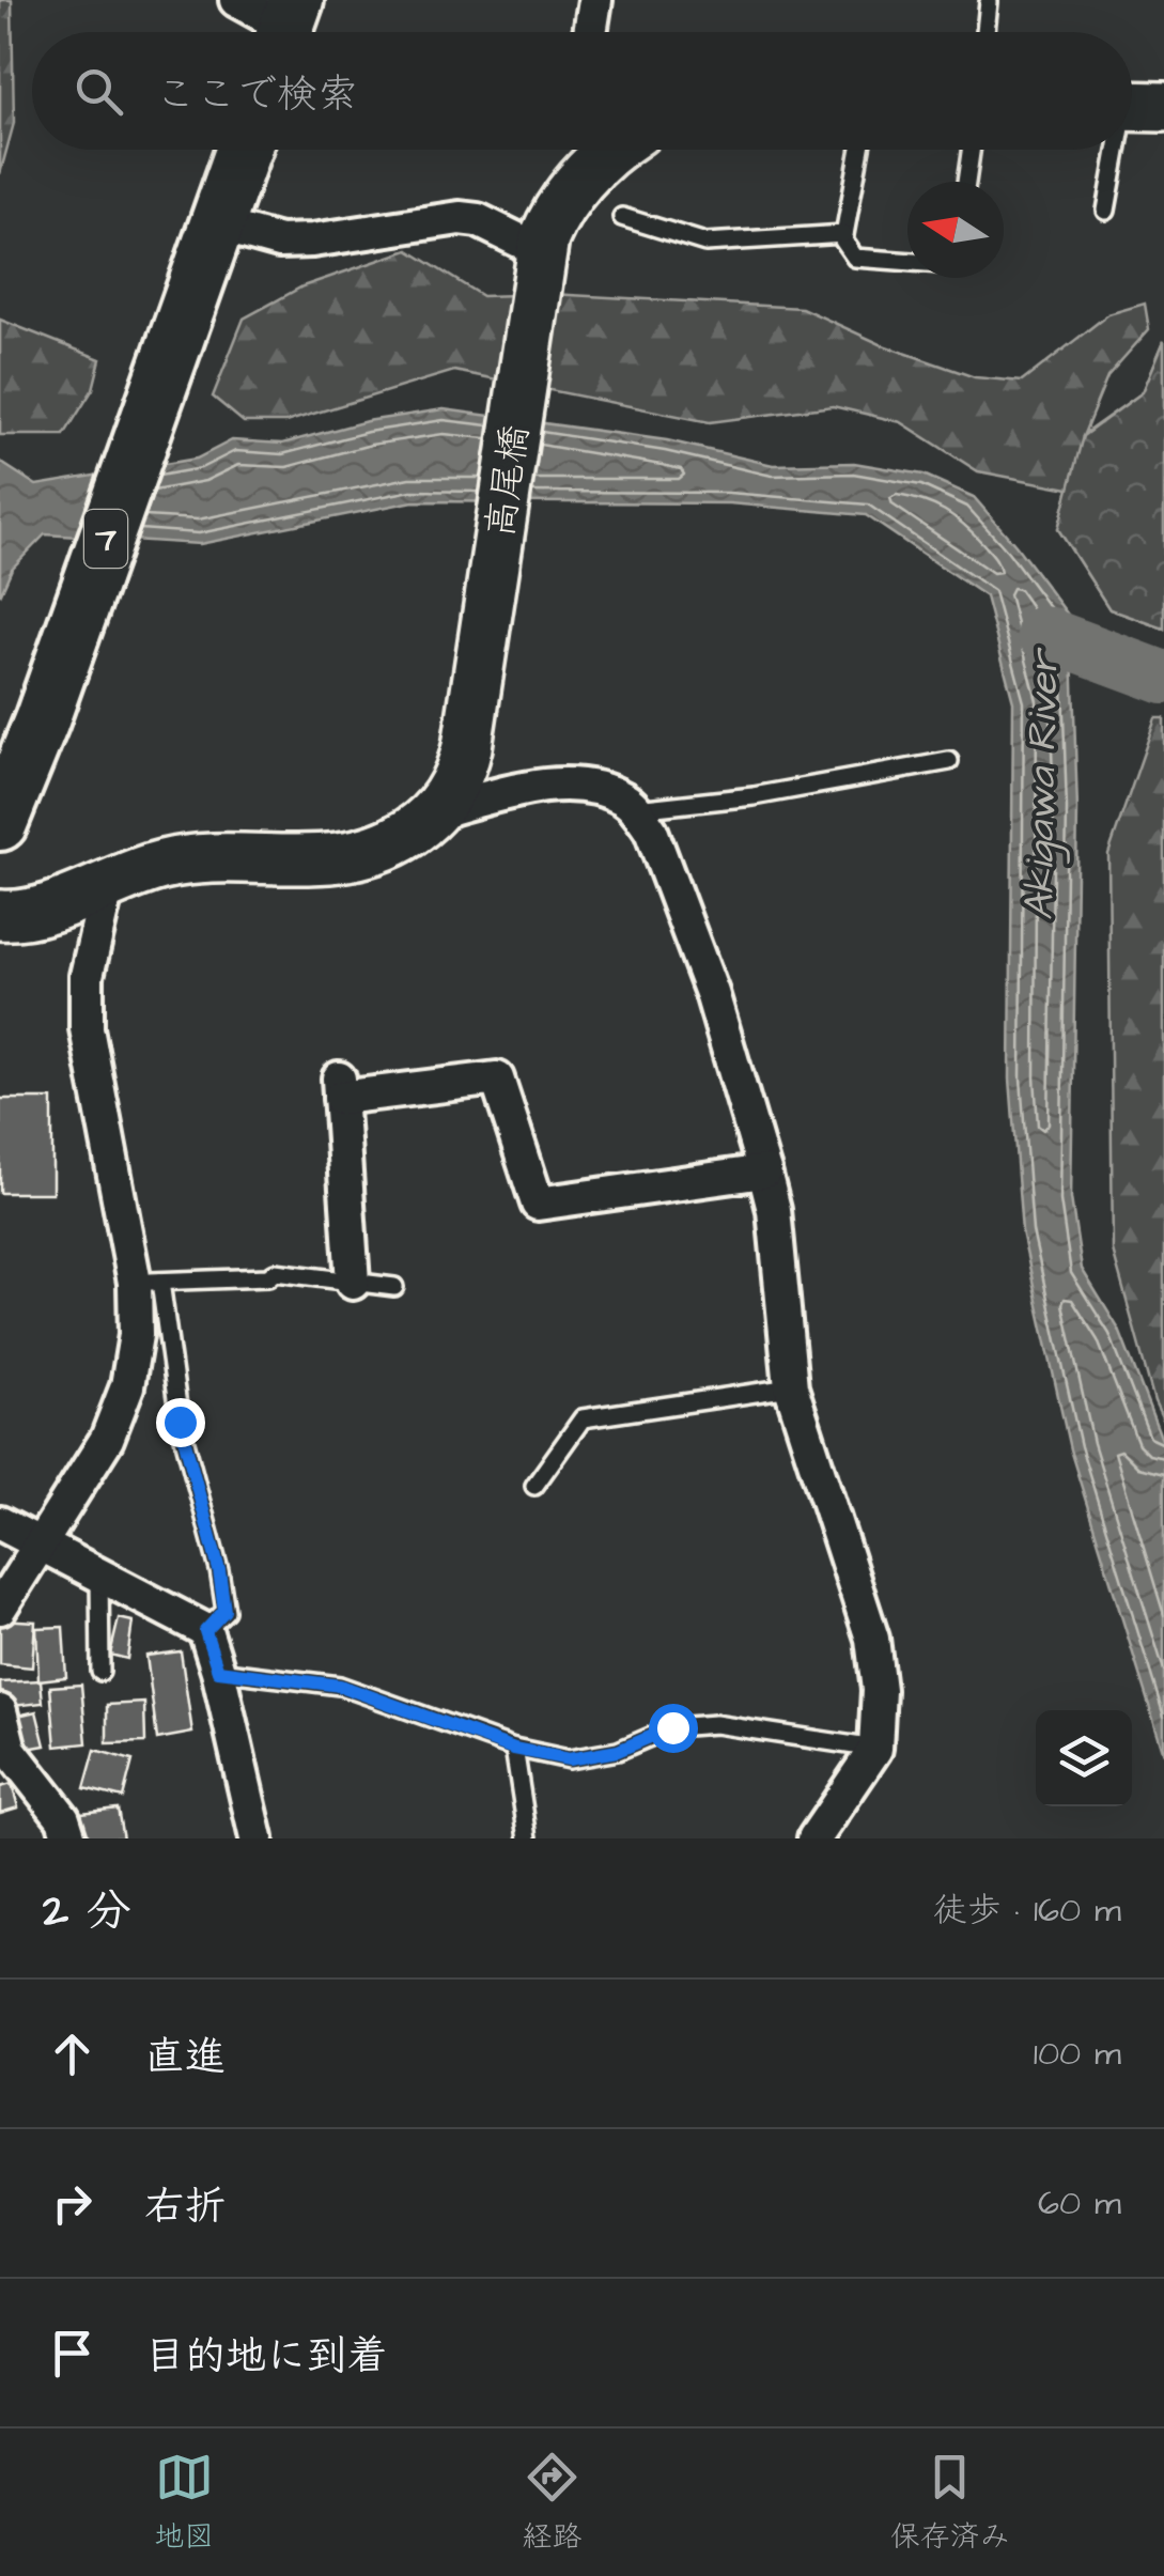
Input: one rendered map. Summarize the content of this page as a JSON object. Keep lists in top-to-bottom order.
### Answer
{
  "streets": {
    "main road": ["7"],
    "street": ["高尾橋"]
  },
  "water": ["Akigawa River"],
  "north": "left",
  "page": {
    "search": "ここで検索",
    "heading": ["2 分", "徒歩 · 160 m"],
    "list": [
      ["直進", "100 m"],
      ["右折", "60 m"],
      "目的地に到着"
    ],
    "nav": ["地図", "経路", "保存済み"]
  }
}
